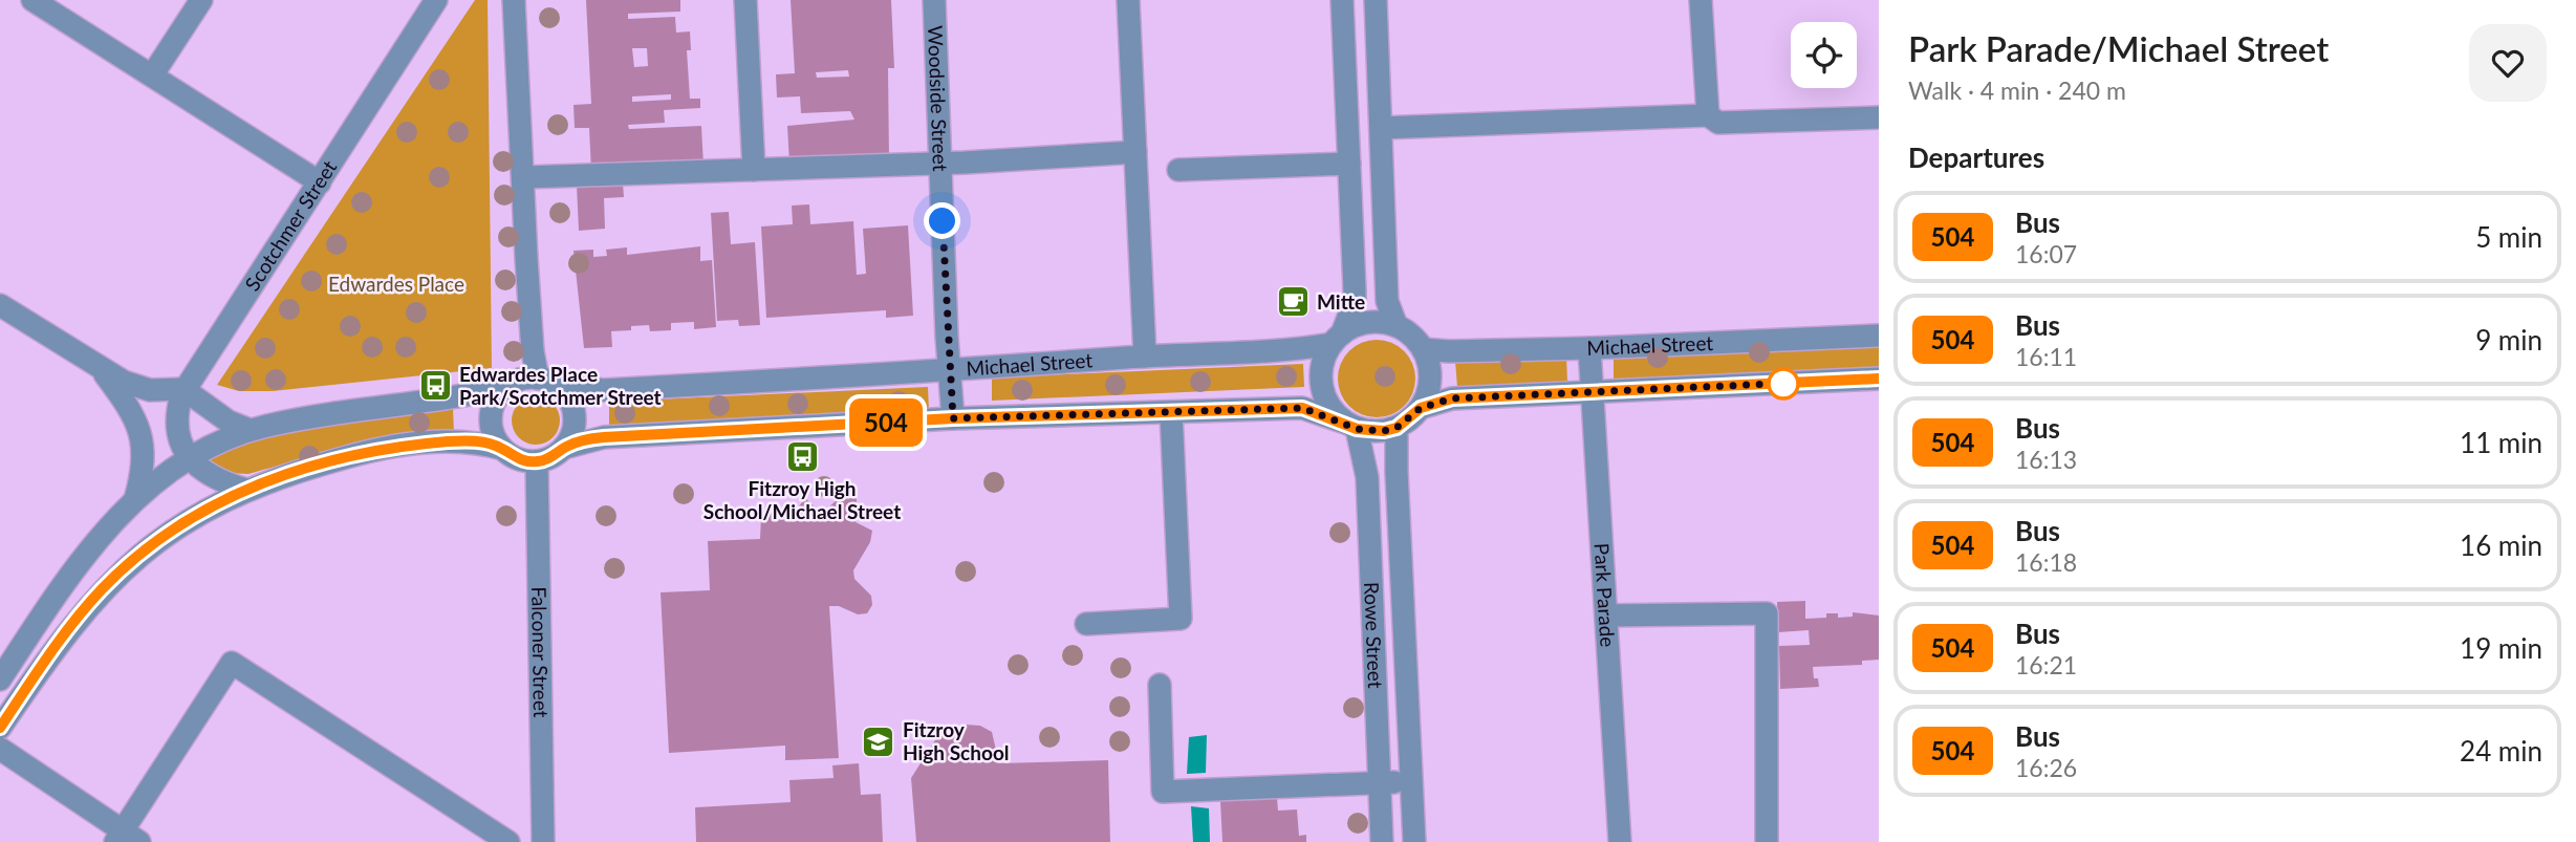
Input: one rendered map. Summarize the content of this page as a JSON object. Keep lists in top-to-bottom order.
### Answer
{
  "streets": {
    "street": [
      "Woodside Street",
      "Scotchmer Street",
      "Michael Street",
      "Park Parade",
      "Rowe Street",
      "Falconer Street"
    ]
  },
  "crossings": [
    ["Woodside Street", "Michael Street"],
    ["Michael Street", "Park Parade"],
    ["Michael Street", "Rowe Street"],
    ["Michael Street", "Falconer Street"]
  ],
  "parks": ["Edwardes Place"],
  "places": {
    "cafe": ["Mitte"],
    "bus stop": ["Edwardes Place Park/Scotchmer Street", "Fitzroy High School/Michael Street"],
    "school or university": ["Fitzroy High School"]
  },
  "lines": ["bus line 504"],
  "page": {
    "on_map": "504",
    "heading": [
      ["Park Parade/Michael Street", "Walk · 4 min · 240 m"],
      "Departures"
    ],
    "list": [
      {
        "mark": "504",
        "name": "Bus",
        "note": "16:07",
        "value": "5 min"
      },
      {
        "mark": "504",
        "name": "Bus",
        "note": "16:11",
        "value": "9 min"
      },
      {
        "mark": "504",
        "name": "Bus",
        "note": "16:13",
        "value": "11 min"
      },
      {
        "mark": "504",
        "name": "Bus",
        "note": "16:18",
        "value": "16 min"
      },
      {
        "mark": "504",
        "name": "Bus",
        "note": "16:21",
        "value": "19 min"
      },
      {
        "mark": "504",
        "name": "Bus",
        "note": "16:26",
        "value": "24 min"
      }
    ]
  }
}
